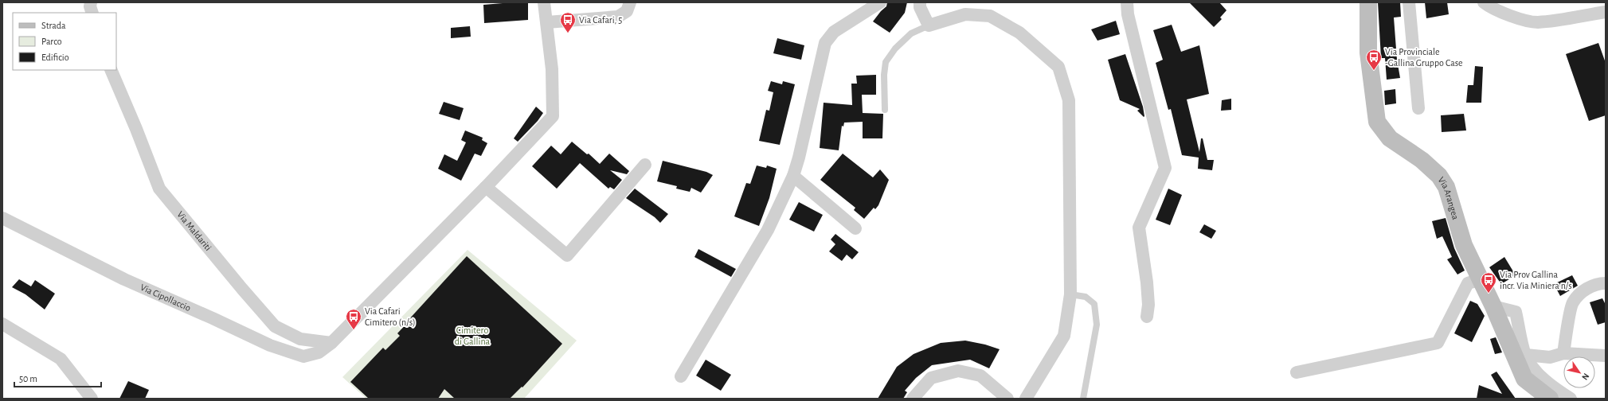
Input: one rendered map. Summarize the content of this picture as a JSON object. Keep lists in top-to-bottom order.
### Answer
{
  "streets": {
    "street": ["Via Arangea", "Via Maldariti", "Via Cipollaccio"]
  },
  "crossings": [
    ["Via Maldariti", "Via Cipollaccio"]
  ],
  "parks": ["Cimitero di Gallina"],
  "places": {
    "bus stop": [
      "Via Cafari, 5",
      "Via Provinciale -Gallina Gruppo Case",
      "Via Prov Gallina incr. Via Miniera n/s",
      "Via Cafari Cimitero (n/s)"
    ]
  },
  "legend": ["Strada", "Parco", "Edificio"],
  "scale_bar": "50 m",
  "north": "bottom right"
}
